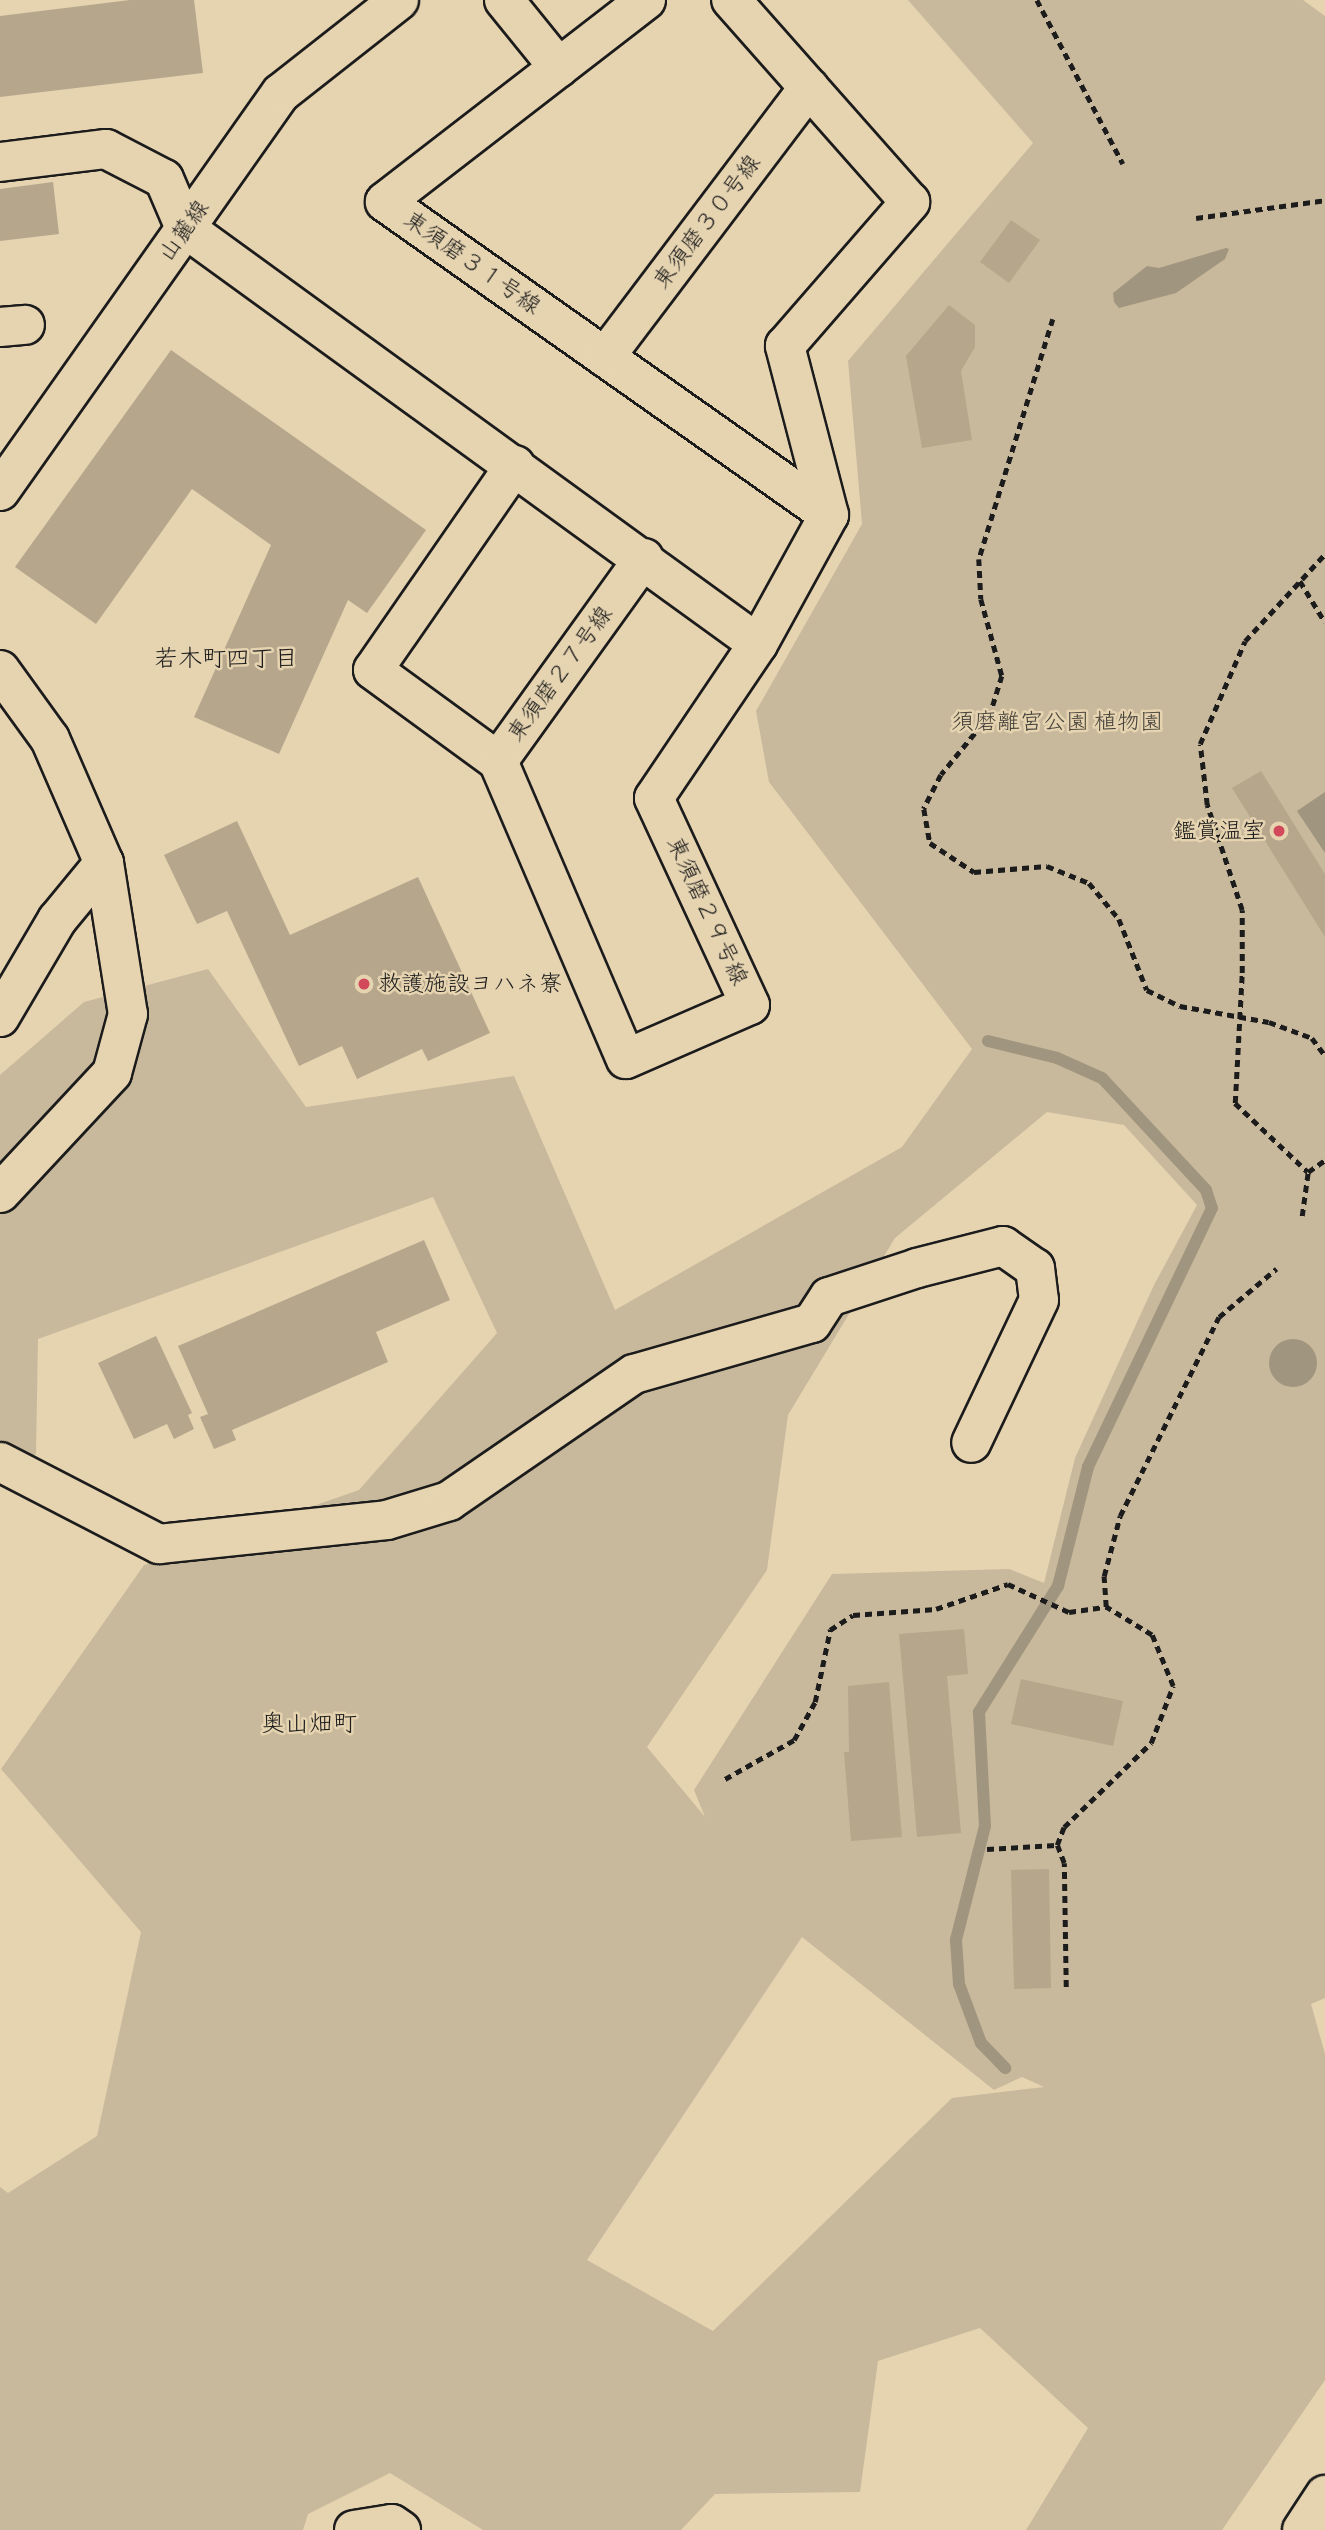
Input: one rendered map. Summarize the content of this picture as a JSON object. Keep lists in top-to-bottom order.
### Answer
{
  "streets": {
    "street": [
      "東須磨３０号線",
      "山麓線",
      "東須磨３１号線",
      "東須磨２７号線",
      "東須磨２９号線"
    ]
  },
  "crossings": [
    ["東須磨３０号線", "東須磨３１号線"],
    ["東須磨２７号線", "東須磨２９号線"]
  ],
  "districts": ["若木町四丁目", "奥山畑町"],
  "parks": ["須磨離宮公園 植物園"],
  "places": ["鑑賞温室", "救護施設ヨハネ寮"]
}
